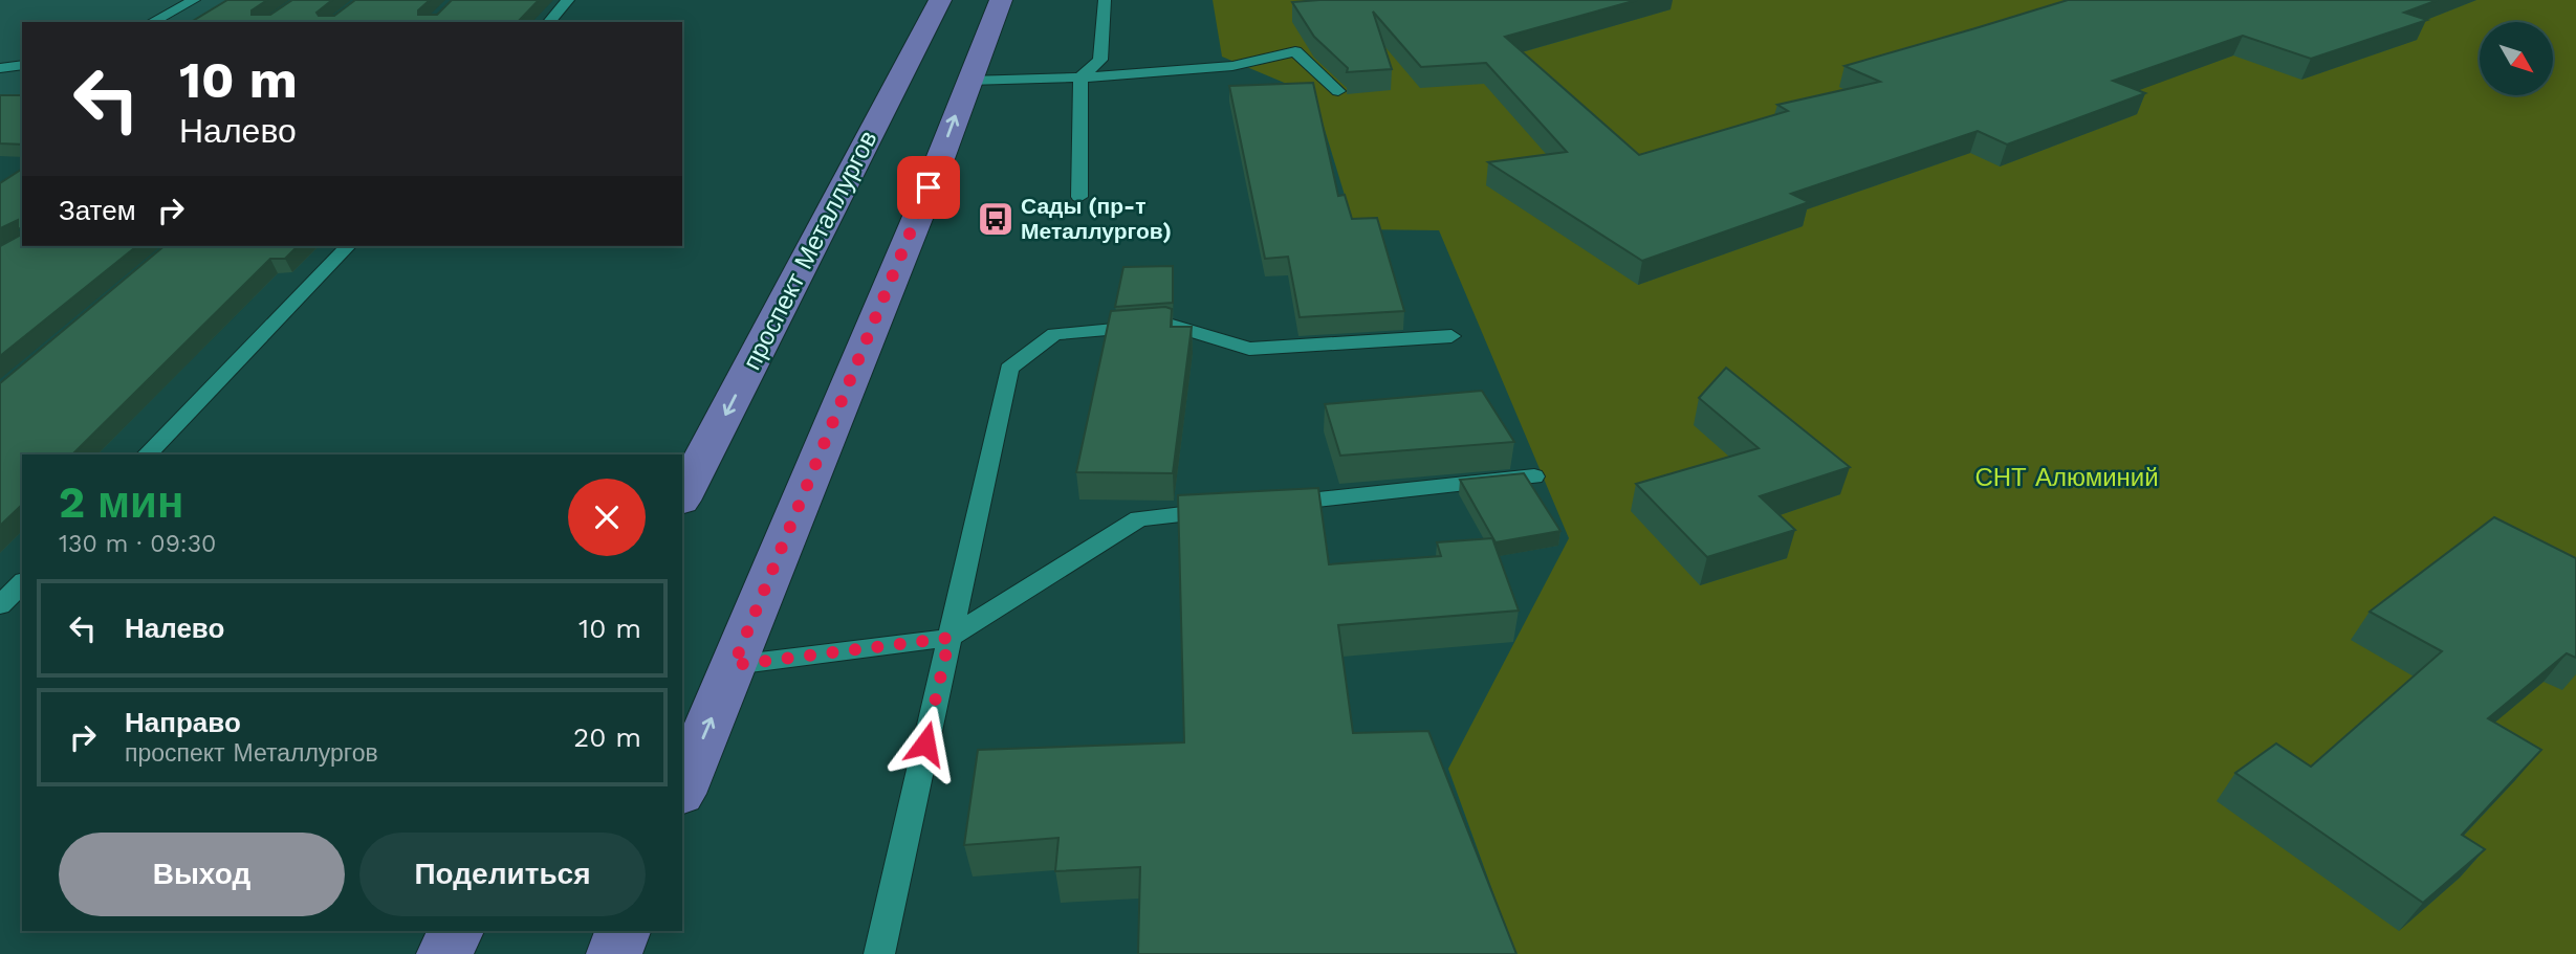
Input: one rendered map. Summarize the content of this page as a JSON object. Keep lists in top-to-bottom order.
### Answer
{
  "streets": {
    "main road": ["проспект Металлургов"]
  },
  "parks": ["СНТ Алюминий"],
  "places": {
    "bus stop": ["Сады (пр-т Металлургов)"]
  },
  "north": "bottom right",
  "page": {
    "turn": ["10 m", "Налево"],
    "then": "Затем",
    "heading": ["2 мин", "130 m · 09:30"],
    "list": [
      {
        "name": "Налево",
        "value": "10 m"
      },
      {
        "name": "Направо",
        "note": "проспект Металлургов",
        "value": "20 m"
      }
    ],
    "buttons": ["Выход", "Поделиться"]
  }
}
